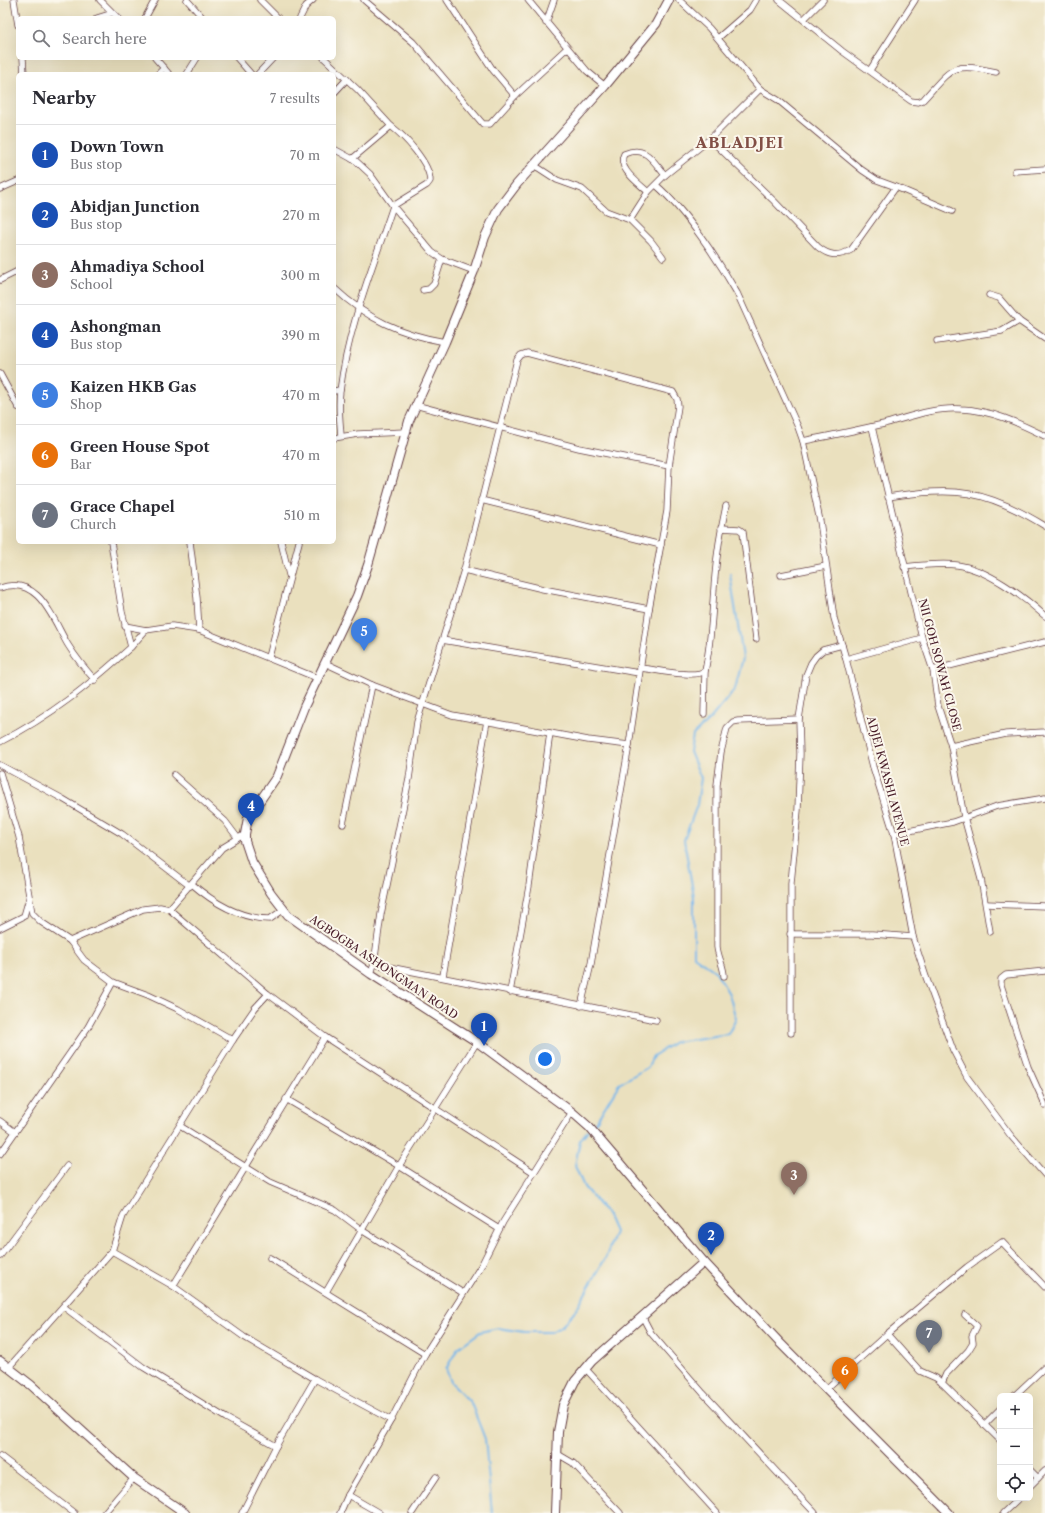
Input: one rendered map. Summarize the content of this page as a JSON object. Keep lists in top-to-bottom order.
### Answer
{
  "streets": {
    "street": ["NII GOH SOWAH CLOSE", "ADJEI KWASHI AVENUE", "AGBOGBA ASHONGMAN ROAD"]
  },
  "districts": ["ABLADJEI"],
  "page": {
    "search": "Search here",
    "heading": ["Nearby", "7 results"],
    "list": [
      {
        "mark": "1",
        "name": "Down Town",
        "note": "Bus stop",
        "value": "70 m"
      },
      {
        "mark": "2",
        "name": "Abidjan Junction",
        "note": "Bus stop",
        "value": "270 m"
      },
      {
        "mark": "3",
        "name": "Ahmadiya School",
        "note": "School",
        "value": "300 m"
      },
      {
        "mark": "4",
        "name": "Ashongman",
        "note": "Bus stop",
        "value": "390 m"
      },
      {
        "mark": "5",
        "name": "Kaizen HKB Gas",
        "note": "Shop",
        "value": "470 m"
      },
      {
        "mark": "6",
        "name": "Green House Spot",
        "note": "Bar",
        "value": "470 m"
      },
      {
        "mark": "7",
        "name": "Grace Chapel",
        "note": "Church",
        "value": "510 m"
      }
    ],
    "pins": [
      "5",
      "4",
      "1",
      "3",
      "2",
      "7",
      "6"
    ],
    "map_buttons": ["+", "−"]
  }
}
